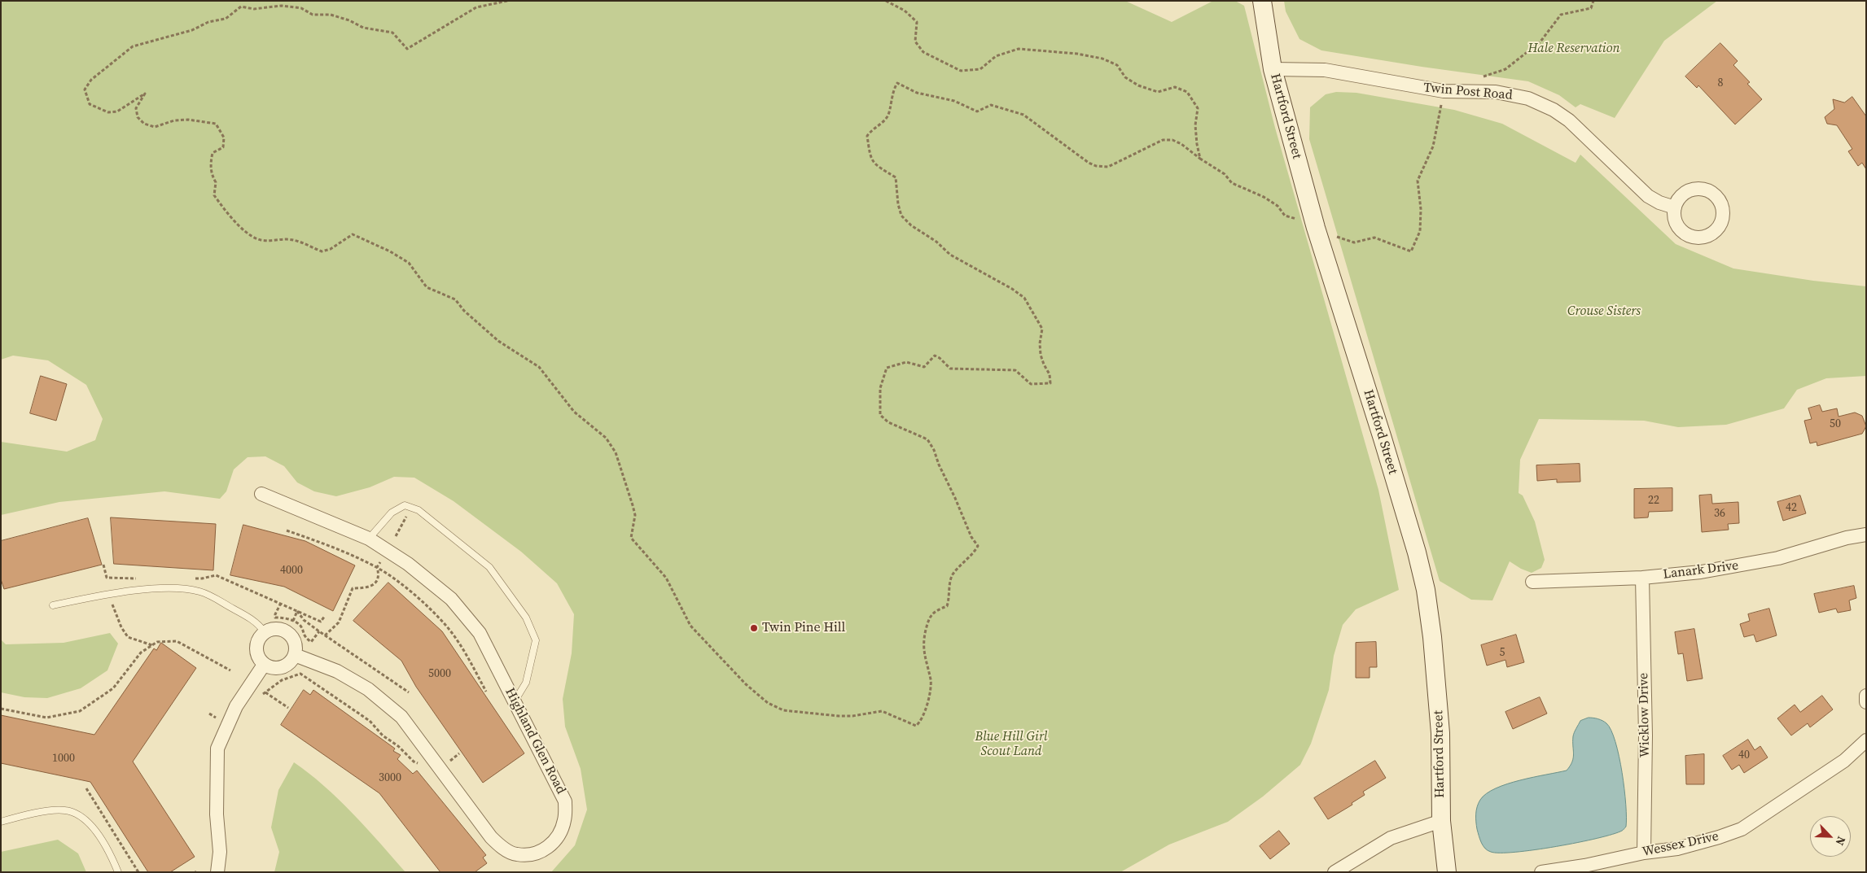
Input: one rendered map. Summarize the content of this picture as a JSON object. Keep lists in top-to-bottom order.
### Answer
{
  "streets": {
    "street": [
      "Twin Post Road",
      "Hartford Street",
      "Lanark Drive",
      "Wicklow Drive",
      "Highland Glen Road",
      "Wessex Drive"
    ]
  },
  "crossings": [
    ["Twin Post Road", "Hartford Street"],
    ["Lanark Drive", "Wicklow Drive"],
    ["Wicklow Drive", "Wessex Drive"]
  ],
  "parks": ["Hale Reservation", "Crouse Sisters", "Blue Hill Girl Scout Land"],
  "places": ["Twin Pine Hill"],
  "house_numbers": [
    "8",
    "50",
    "22",
    "42",
    "36",
    "4000",
    "5",
    "5000",
    "40",
    "1000",
    "3000"
  ],
  "north": "bottom right"
}
